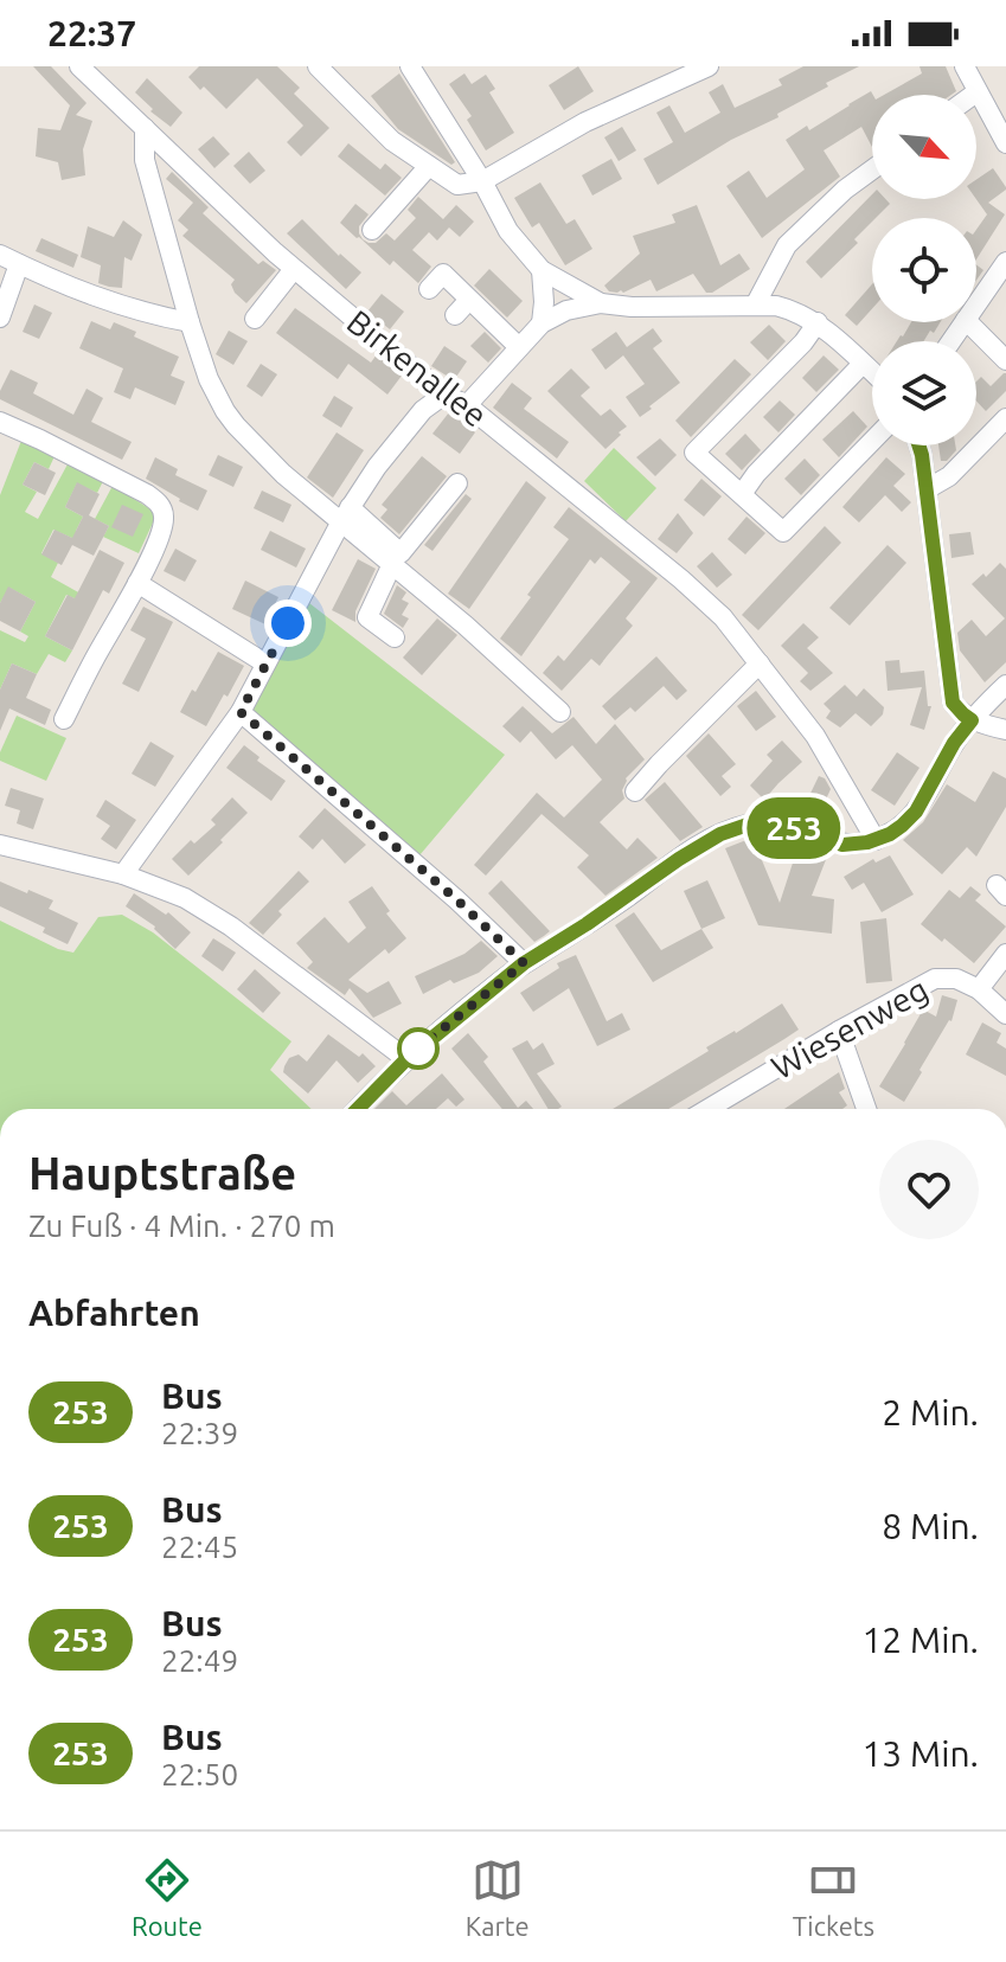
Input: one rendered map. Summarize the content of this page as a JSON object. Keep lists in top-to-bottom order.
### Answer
{
  "streets": {
    "street": ["Birkenallee", "Wiesenweg"]
  },
  "lines": ["bus line 253"],
  "north": "bottom right",
  "page": {
    "status": "22:37",
    "on_map": "253",
    "heading": [
      ["Hauptstraße", "Zu Fuß · 4 Min. · 270 m"],
      "Abfahrten"
    ],
    "list": [
      {
        "mark": "253",
        "name": "Bus",
        "note": "22:39",
        "value": "2 Min."
      },
      {
        "mark": "253",
        "name": "Bus",
        "note": "22:45",
        "value": "8 Min."
      },
      {
        "mark": "253",
        "name": "Bus",
        "note": "22:49",
        "value": "12 Min."
      },
      {
        "mark": "253",
        "name": "Bus",
        "note": "22:50",
        "value": "13 Min."
      }
    ],
    "tabs": ["Route", "Karte", "Tickets"]
  }
}
